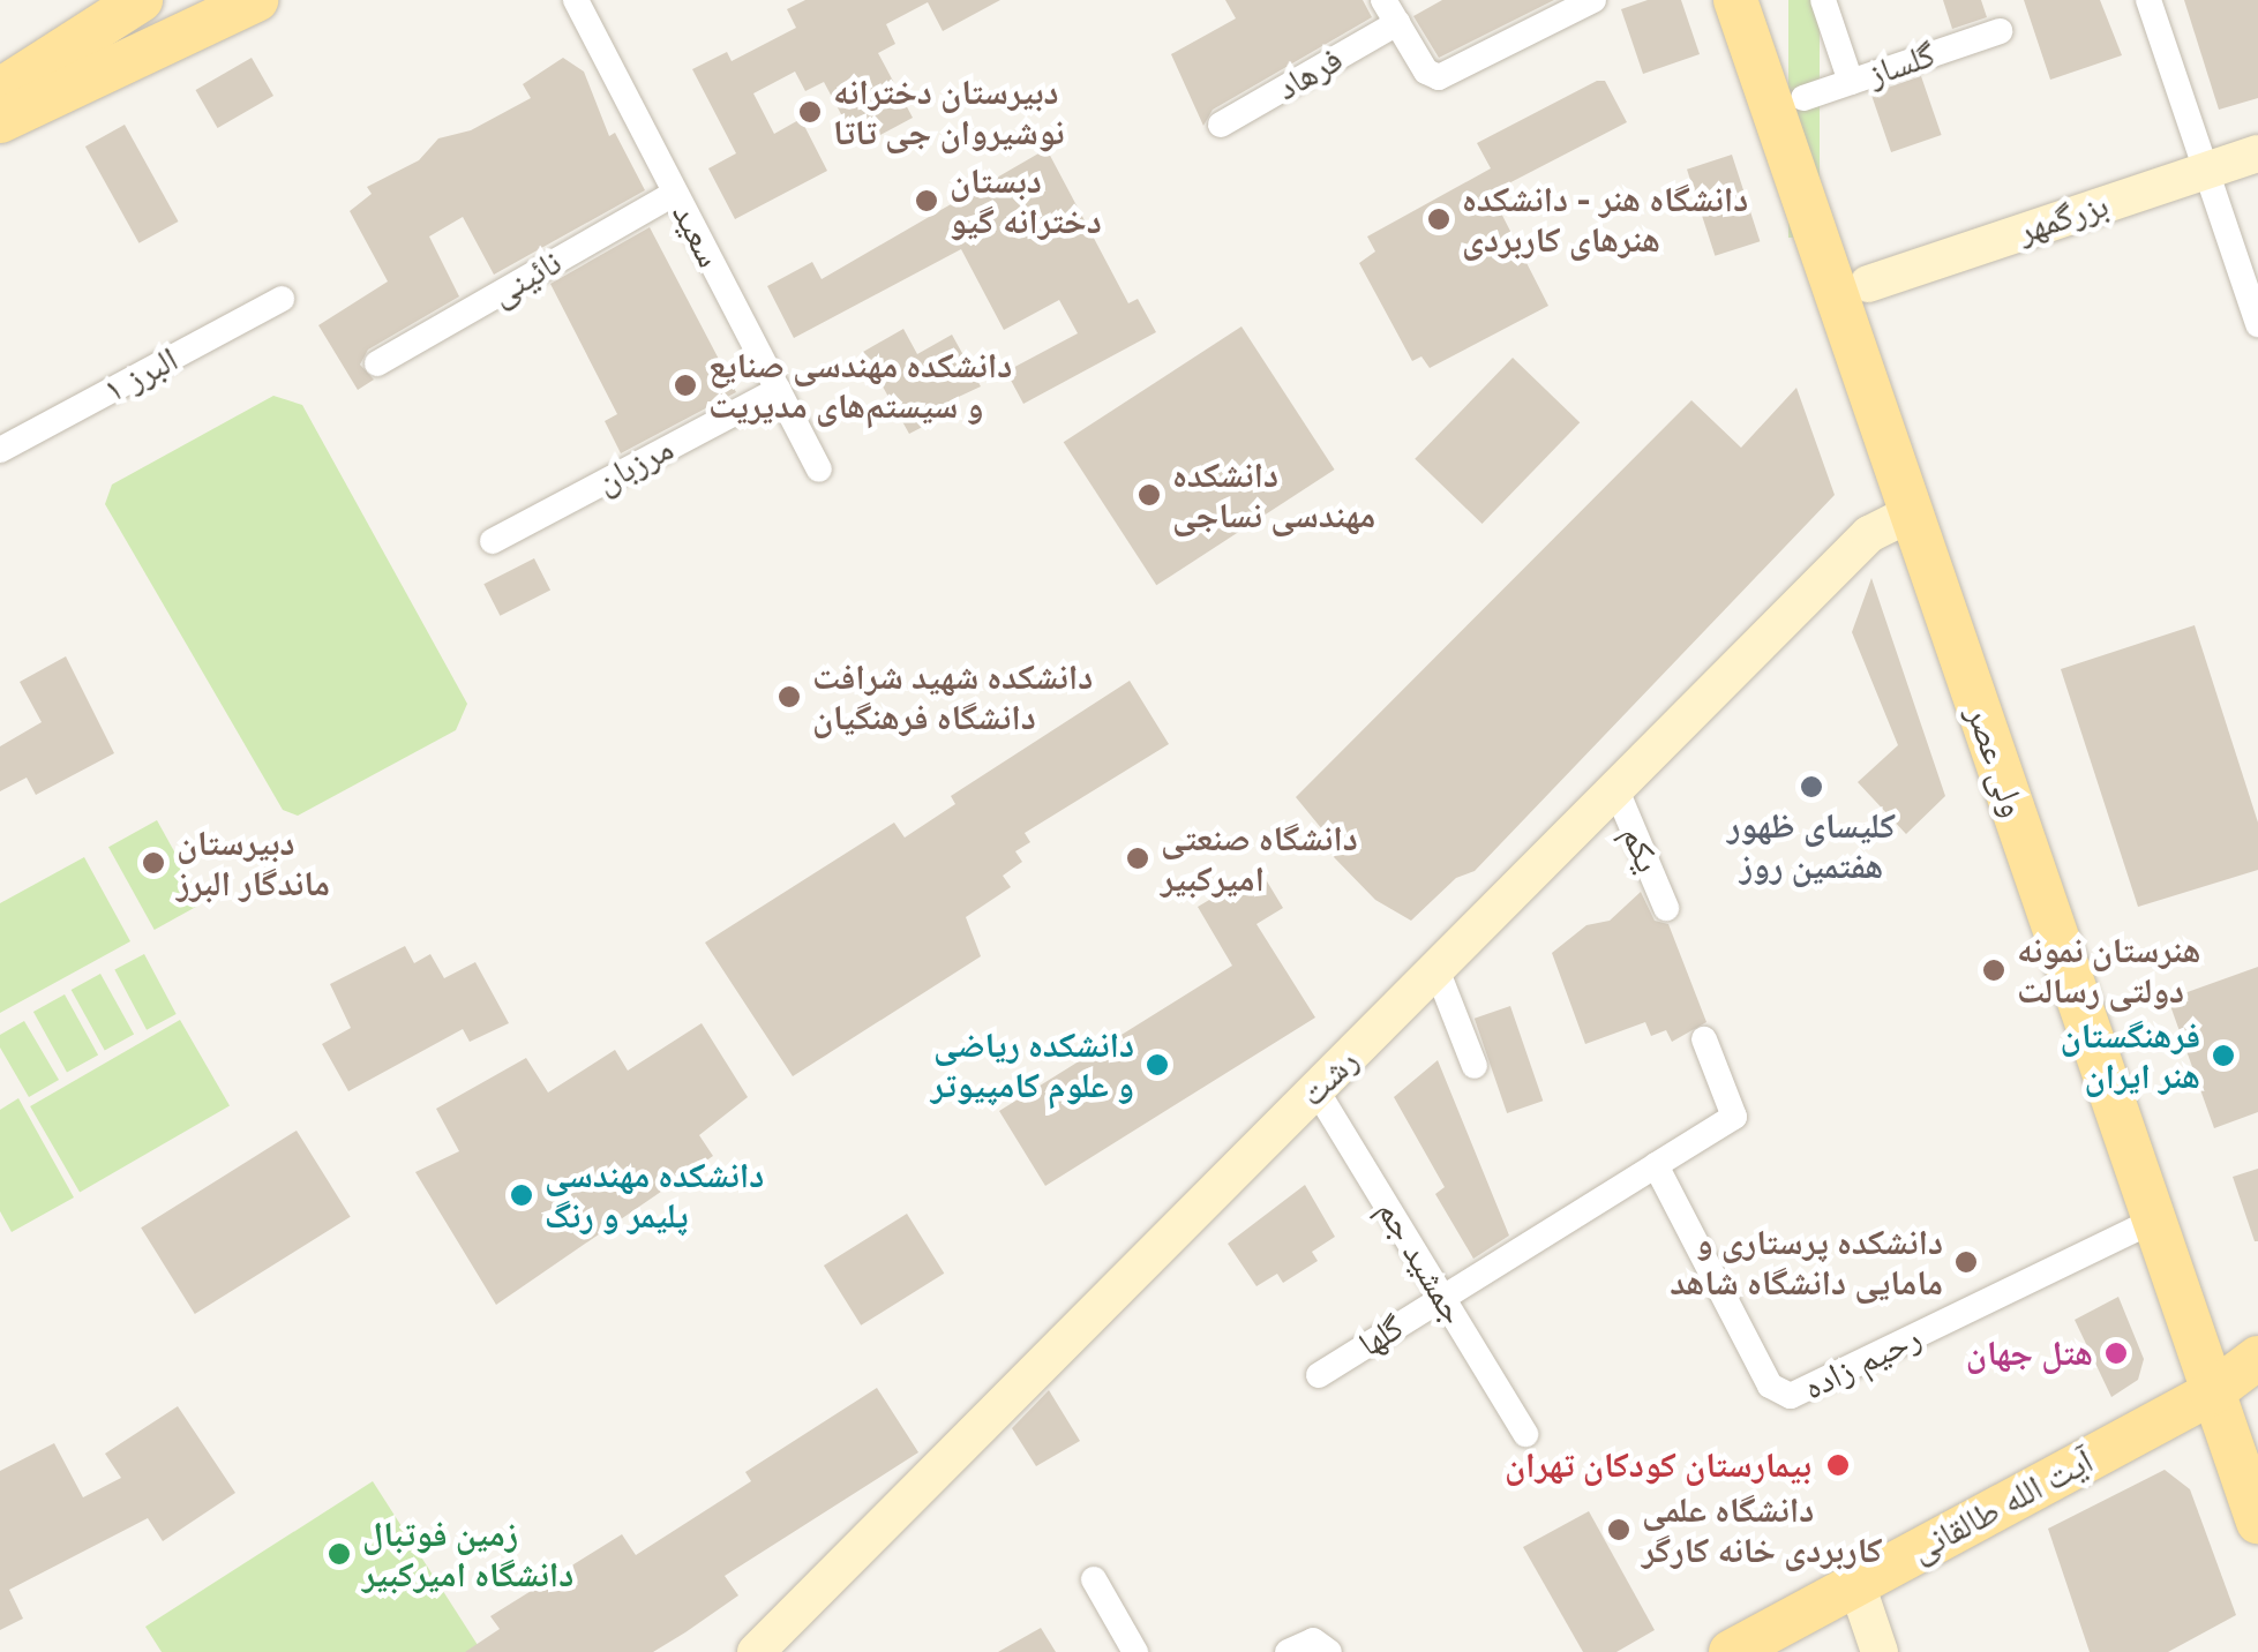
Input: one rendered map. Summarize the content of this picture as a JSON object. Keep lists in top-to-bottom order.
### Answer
{
  "streets": {
    "main road": ["ولی عصر", "آیت الله طالقانی"],
    "street": [
      "گلساز",
      "فرهاد",
      "بزرگمهر",
      "سعید",
      "نائینی",
      "البرز ۱",
      "مرزبان",
      "یکم",
      "رشت",
      "جمشید جم",
      "گلها",
      "رحیم زاده"
    ]
  },
  "crossings": [
    ["بزرگمهر", "ولی عصر"],
    ["سعید", "نائینی"],
    ["سعید", "مرزبان"],
    ["ولی عصر", "رشت"],
    ["ولی عصر", "رحیم زاده"],
    ["ولی عصر", "آیت الله طالقانی"],
    ["یکم", "رشت"],
    ["رشت", "جمشید جم"],
    ["جمشید جم", "گلها"]
  ],
  "places": [
    "دبیرستان دخترانه نوشیروان جی تاتا",
    "دبستان دخترانه گیو",
    "دانشگاه هنر - دانشکده هنرهای کاربردی",
    "دانشکده مهندسی صنایع و سیستم‌های مدیریت",
    "دانشکده مهندسی نساجی",
    "دانشکده شهید شرافت دانشگاه فرهنگیان",
    "کلیسای ظهور هفتمین روز",
    "دانشگاه صنعتی امیرکبیر",
    "دبیرستان ماندگار البرز",
    "هنرستان نمونه دولتی رسالت",
    "فرهنگستان هنر ایران",
    "دانشکده ریاضی و علوم کامپیوتر",
    "دانشکده مهندسی پلیمر و رنگ",
    "دانشکده پرستاری و مامایی دانشگاه شاهد",
    "هتل جهان",
    "بیمارستان کودکان تهران",
    "دانشگاه علمی کاربردی خانه کارگر",
    "زمین فوتبال دانشگاه امیرکبیر"
  ]
}
